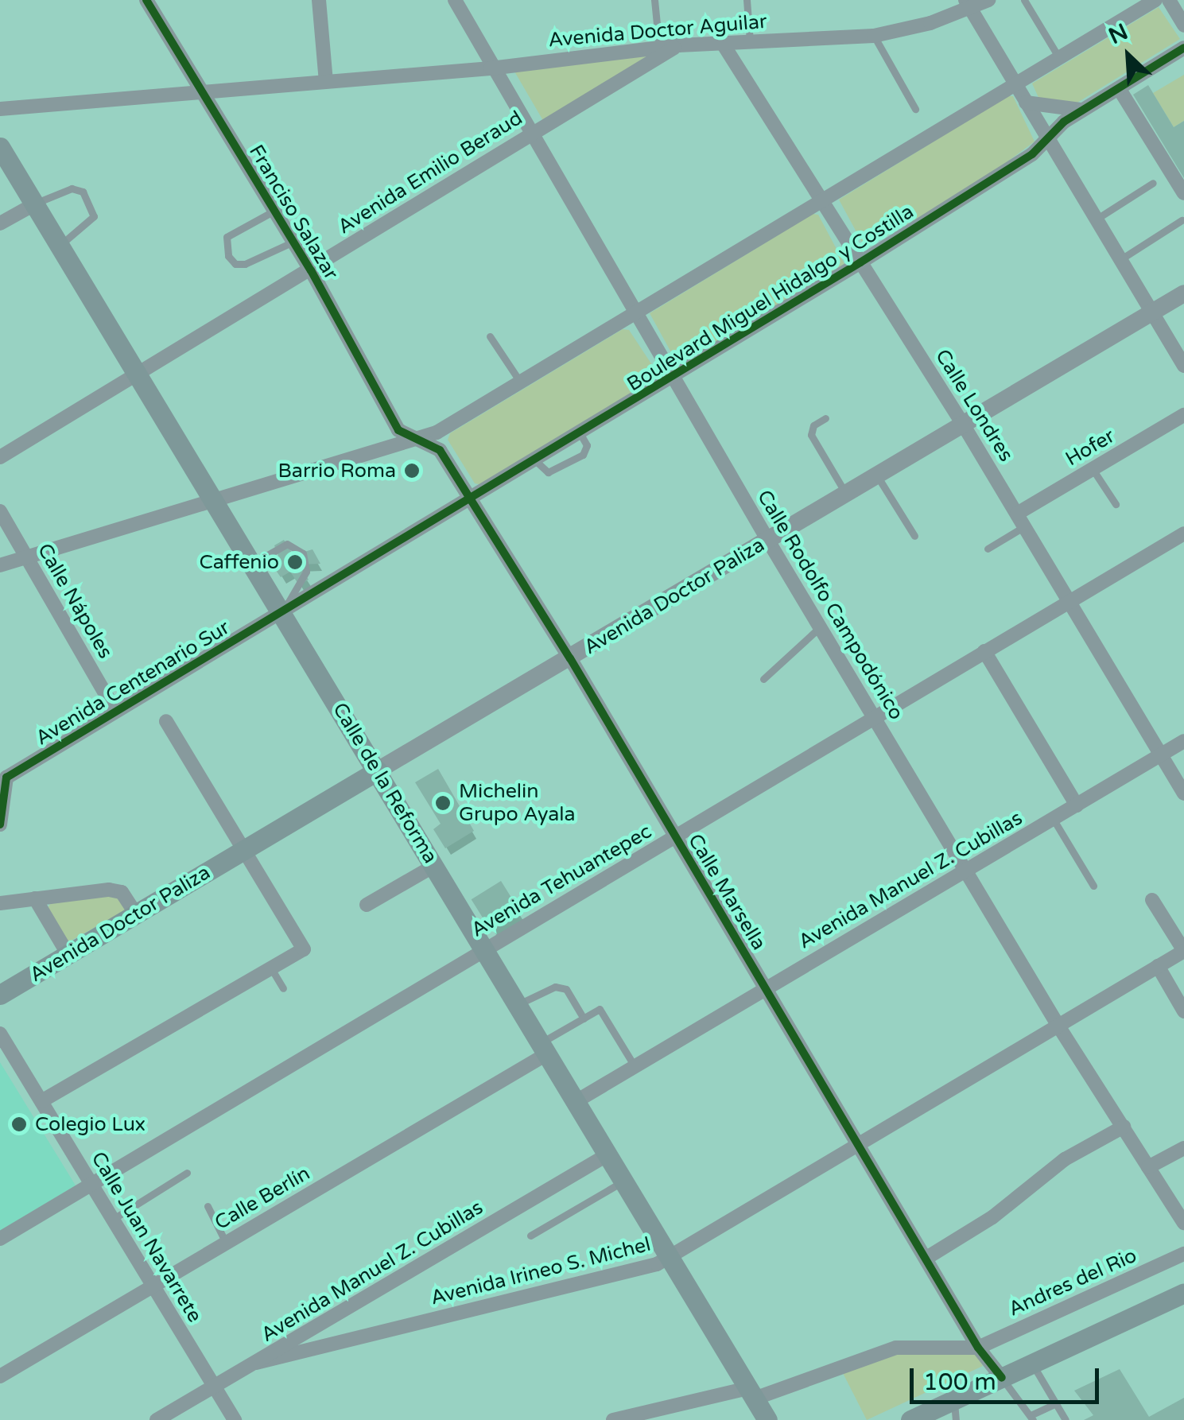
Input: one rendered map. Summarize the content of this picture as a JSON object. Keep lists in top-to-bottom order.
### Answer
{
  "streets": {
    "main road": ["Avenida Doctor Paliza", "Calle de la Reforma"],
    "street": [
      "Avenida Doctor Aguilar",
      "Avenida Emilio Beraud",
      "Franciso Salazar",
      "Boulevard Miguel Hidalgo y Costilla",
      "Calle Londres",
      "Hofer",
      "Calle Nápoles",
      "Calle Rodolfo Campodónico",
      "Avenida Centenario Sur",
      "Avenida Manuel Z. Cubillas",
      "Avenida Tehuantepec",
      "Calle Marsella",
      "Calle Berlín",
      "Calle Juan Navarrete",
      "Avenida Irineo S. Michel",
      "Andres del Rio"
    ]
  },
  "crossings": [
    ["Avenida Doctor Aguilar", "Avenida Emilio Beraud"],
    ["Avenida Doctor Aguilar", "Franciso Salazar"],
    ["Avenida Doctor Aguilar", "Calle Londres"],
    ["Avenida Doctor Aguilar", "Calle Rodolfo Campodónico"],
    ["Avenida Emilio Beraud", "Franciso Salazar"],
    ["Avenida Emilio Beraud", "Calle Rodolfo Campodónico"],
    ["Avenida Emilio Beraud", "Calle de la Reforma"],
    ["Franciso Salazar", "Calle Marsella"],
    ["Boulevard Miguel Hidalgo y Costilla", "Calle Londres"],
    ["Boulevard Miguel Hidalgo y Costilla", "Calle Rodolfo Campodónico"],
    ["Boulevard Miguel Hidalgo y Costilla", "Avenida Centenario Sur"],
    ["Boulevard Miguel Hidalgo y Costilla", "Calle de la Reforma"],
    ["Boulevard Miguel Hidalgo y Costilla", "Calle Marsella"],
    ["Calle Londres", "Hofer"],
    ["Calle Londres", "Avenida Doctor Paliza"],
    ["Calle Londres", "Avenida Manuel Z. Cubillas"],
    ["Calle Londres", "Avenida Tehuantepec"],
    ["Avenida Doctor Paliza", "Calle Rodolfo Campodónico"],
    ["Avenida Doctor Paliza", "Calle de la Reforma"],
    ["Avenida Doctor Paliza", "Calle Marsella"],
    ["Calle Nápoles", "Avenida Centenario Sur"],
    ["Calle Rodolfo Campodónico", "Avenida Manuel Z. Cubillas"],
    ["Calle Rodolfo Campodónico", "Avenida Tehuantepec"],
    ["Calle Rodolfo Campodónico", "Avenida Irineo S. Michel"],
    ["Avenida Centenario Sur", "Calle de la Reforma"],
    ["Calle de la Reforma", "Avenida Manuel Z. Cubillas"],
    ["Calle de la Reforma", "Avenida Tehuantepec"],
    ["Calle de la Reforma", "Calle Berlín"],
    ["Calle de la Reforma", "Avenida Irineo S. Michel"],
    ["Avenida Manuel Z. Cubillas", "Calle Marsella"],
    ["Avenida Manuel Z. Cubillas", "Calle Juan Navarrete"],
    ["Avenida Manuel Z. Cubillas", "Avenida Irineo S. Michel"],
    ["Avenida Tehuantepec", "Calle Marsella"],
    ["Avenida Tehuantepec", "Calle Juan Navarrete"],
    ["Calle Marsella", "Avenida Irineo S. Michel"],
    ["Calle Marsella", "Andres del Rio"],
    ["Calle Berlín", "Calle Juan Navarrete"]
  ],
  "places": [
    "Barrio Roma",
    "Caffenio",
    "Michelin Grupo Ayala",
    "Colegio Lux"
  ],
  "scale_bar": "100 m",
  "north": "top left"
}
